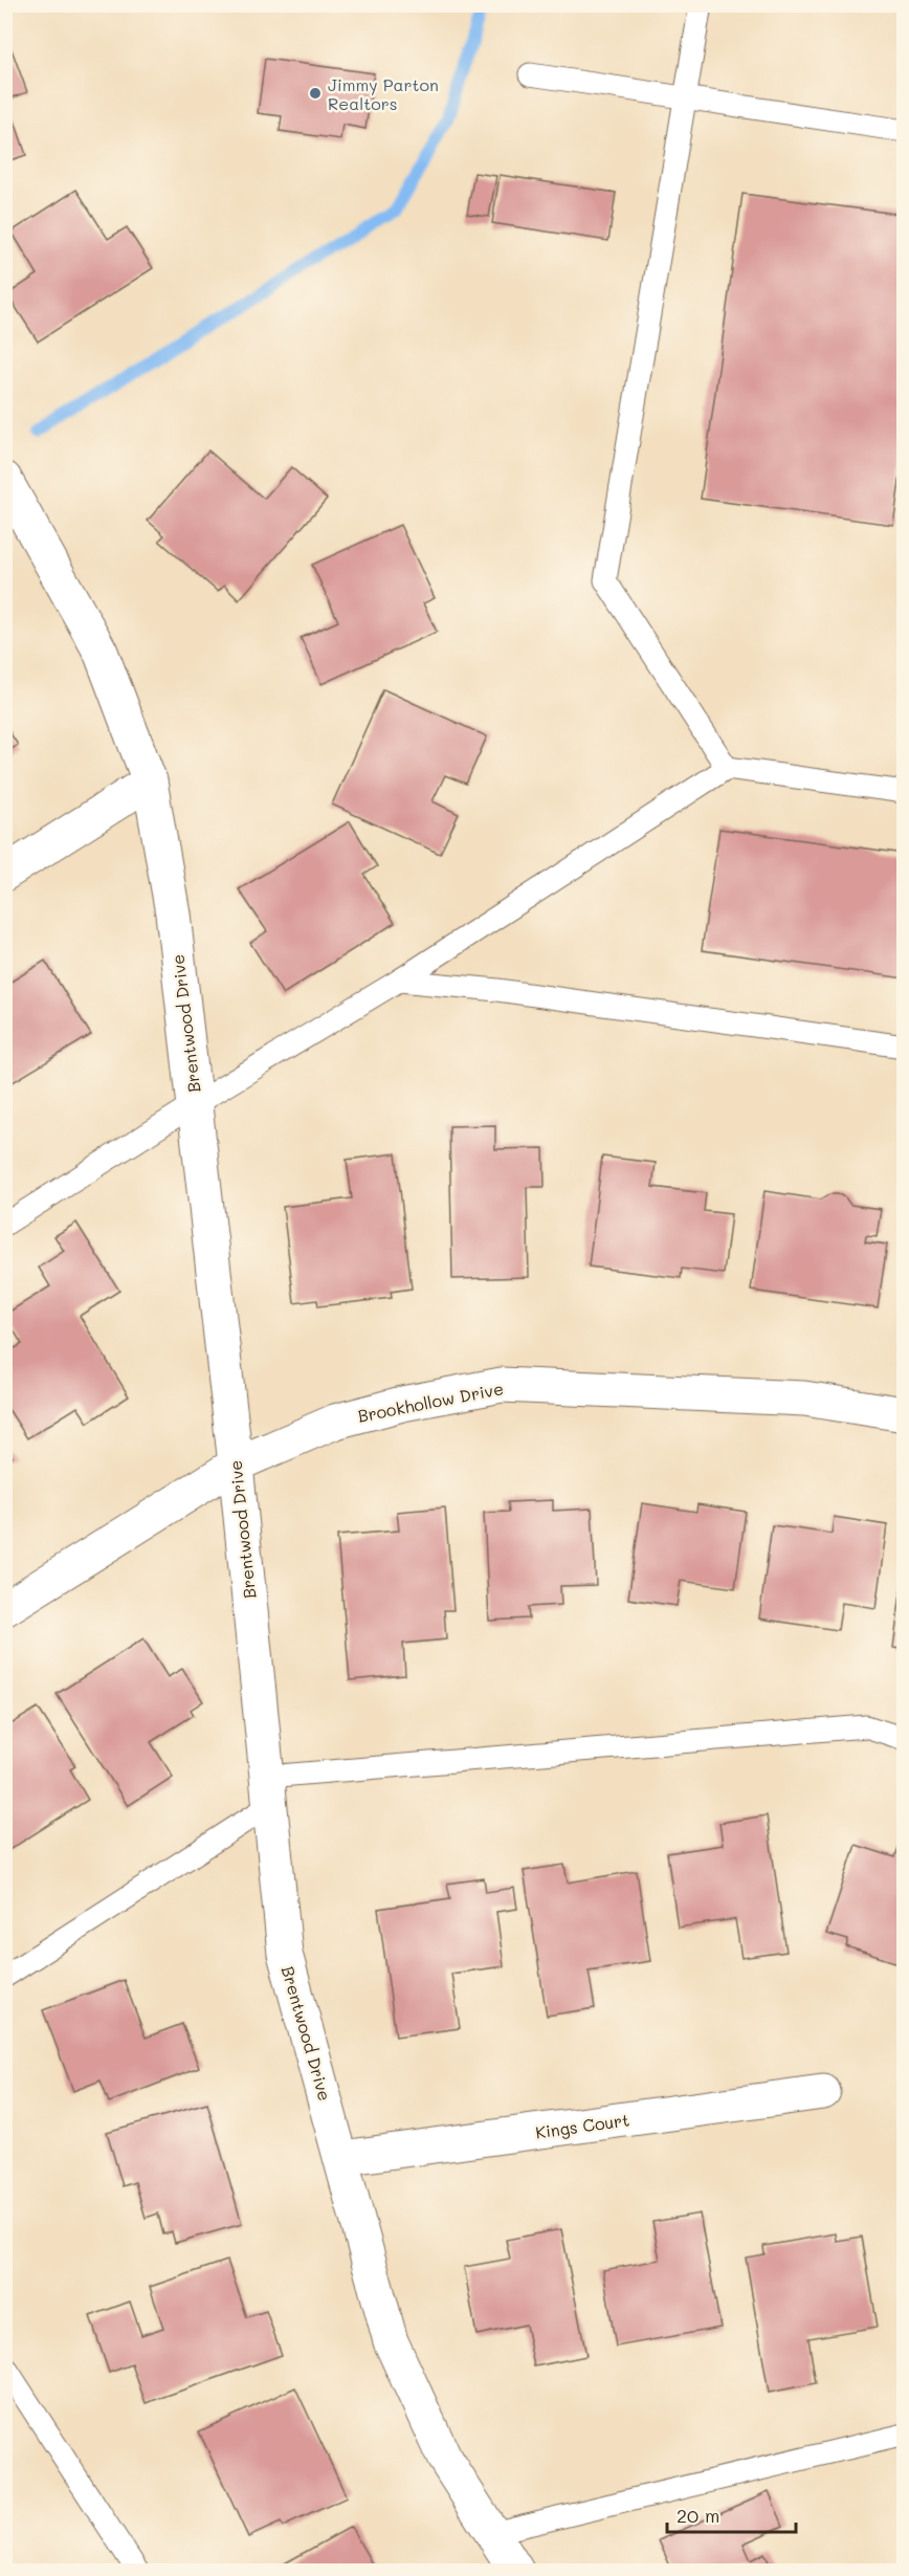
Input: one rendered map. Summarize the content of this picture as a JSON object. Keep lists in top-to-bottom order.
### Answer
{
  "streets": {
    "street": ["Brentwood Drive", "Brookhollow Drive", "Kings Court"]
  },
  "crossings": [
    ["Brentwood Drive", "Brookhollow Drive"],
    ["Brentwood Drive", "Kings Court"]
  ],
  "places": ["Jimmy Parton Realtors"],
  "scale_bar": "20 m"
}
